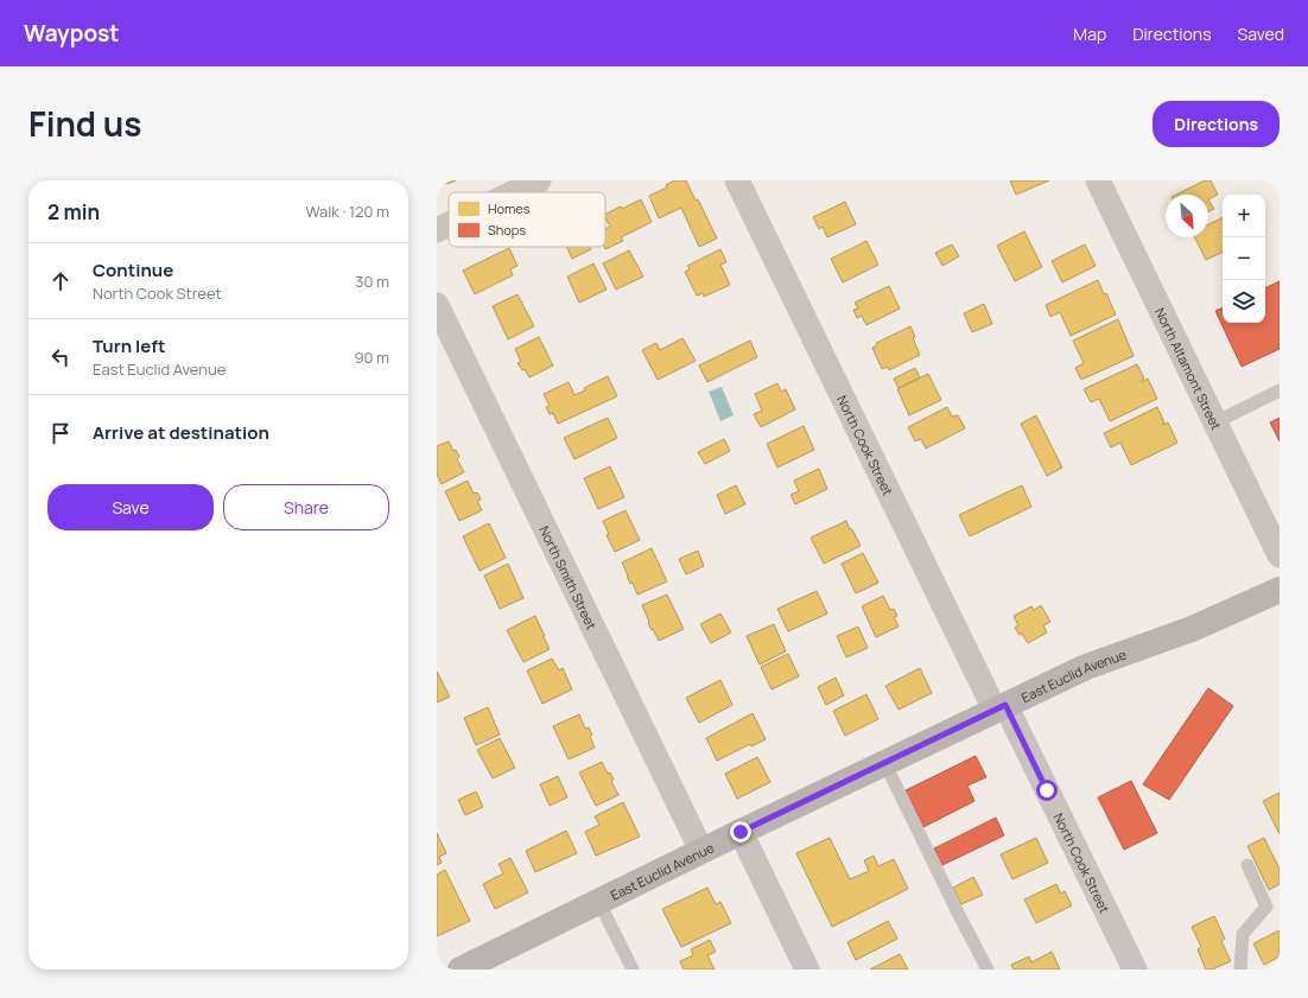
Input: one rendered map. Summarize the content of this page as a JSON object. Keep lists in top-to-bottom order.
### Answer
{
  "streets": {
    "main road": ["East Euclid Avenue"],
    "street": ["North Altamont Street", "North Cook Street", "North Smith Street"]
  },
  "crossings": [
    ["North Cook Street", "East Euclid Avenue"],
    ["North Smith Street", "East Euclid Avenue"]
  ],
  "legend": ["Homes", "Shops"],
  "north": "bottom right",
  "page": {
    "header": "Waypost",
    "nav": ["Map", "Directions", "Saved"],
    "title": "Find us",
    "buttons": [
      "Directions",
      ["Save", "Share"]
    ],
    "heading": ["2 min", "Walk · 120 m"],
    "map_buttons": ["+", "−"],
    "list": [
      ["Continue", "North Cook Street", "30 m"],
      ["Turn left", "East Euclid Avenue", "90 m"],
      "Arrive at destination"
    ]
  }
}
